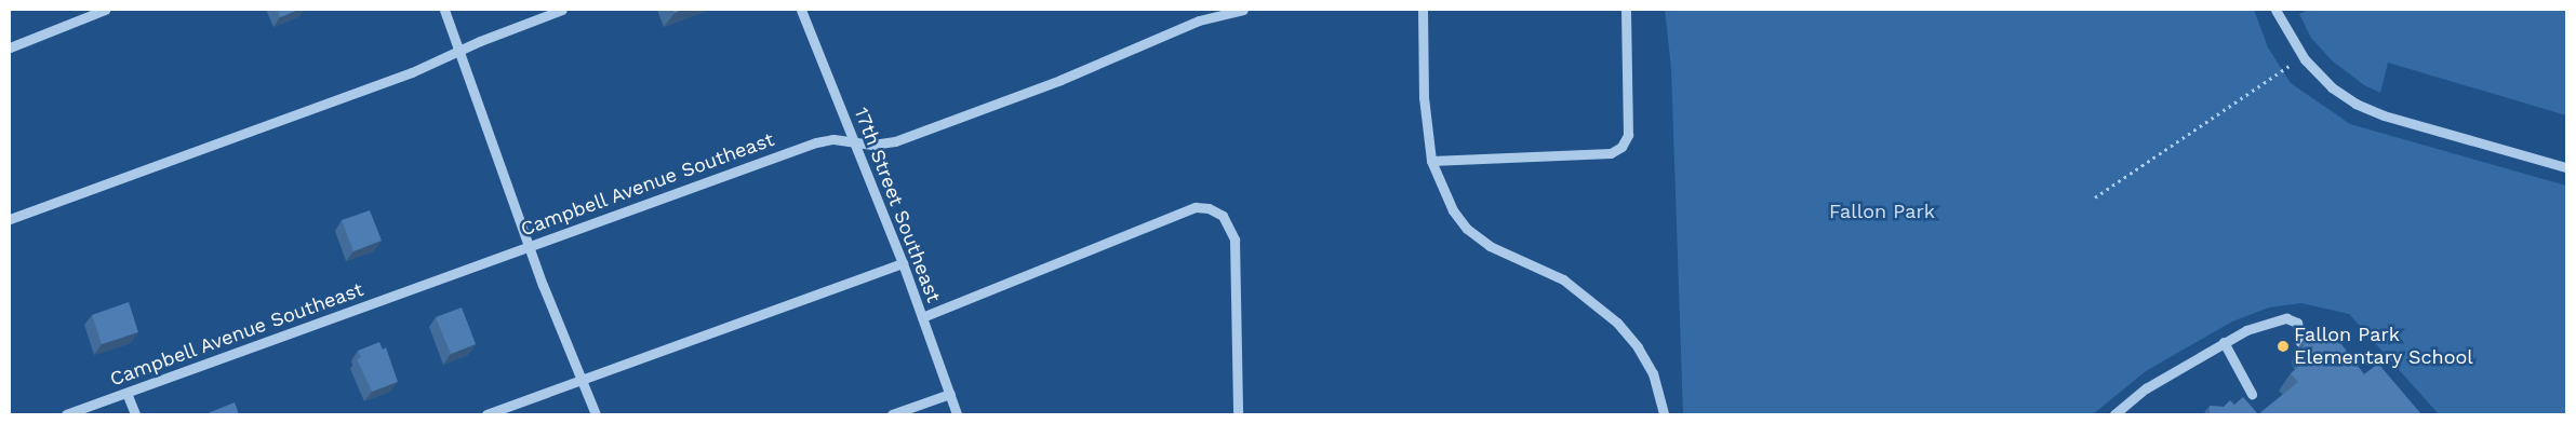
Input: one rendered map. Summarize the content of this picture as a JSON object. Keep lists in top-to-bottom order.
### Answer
{
  "streets": {
    "street": ["Campbell Avenue Southeast", "17th Street Southeast"]
  },
  "crossings": [
    ["Campbell Avenue Southeast", "17th Street Southeast"]
  ],
  "parks": ["Fallon Park"],
  "places": ["Fallon Park Elementary School"]
}
